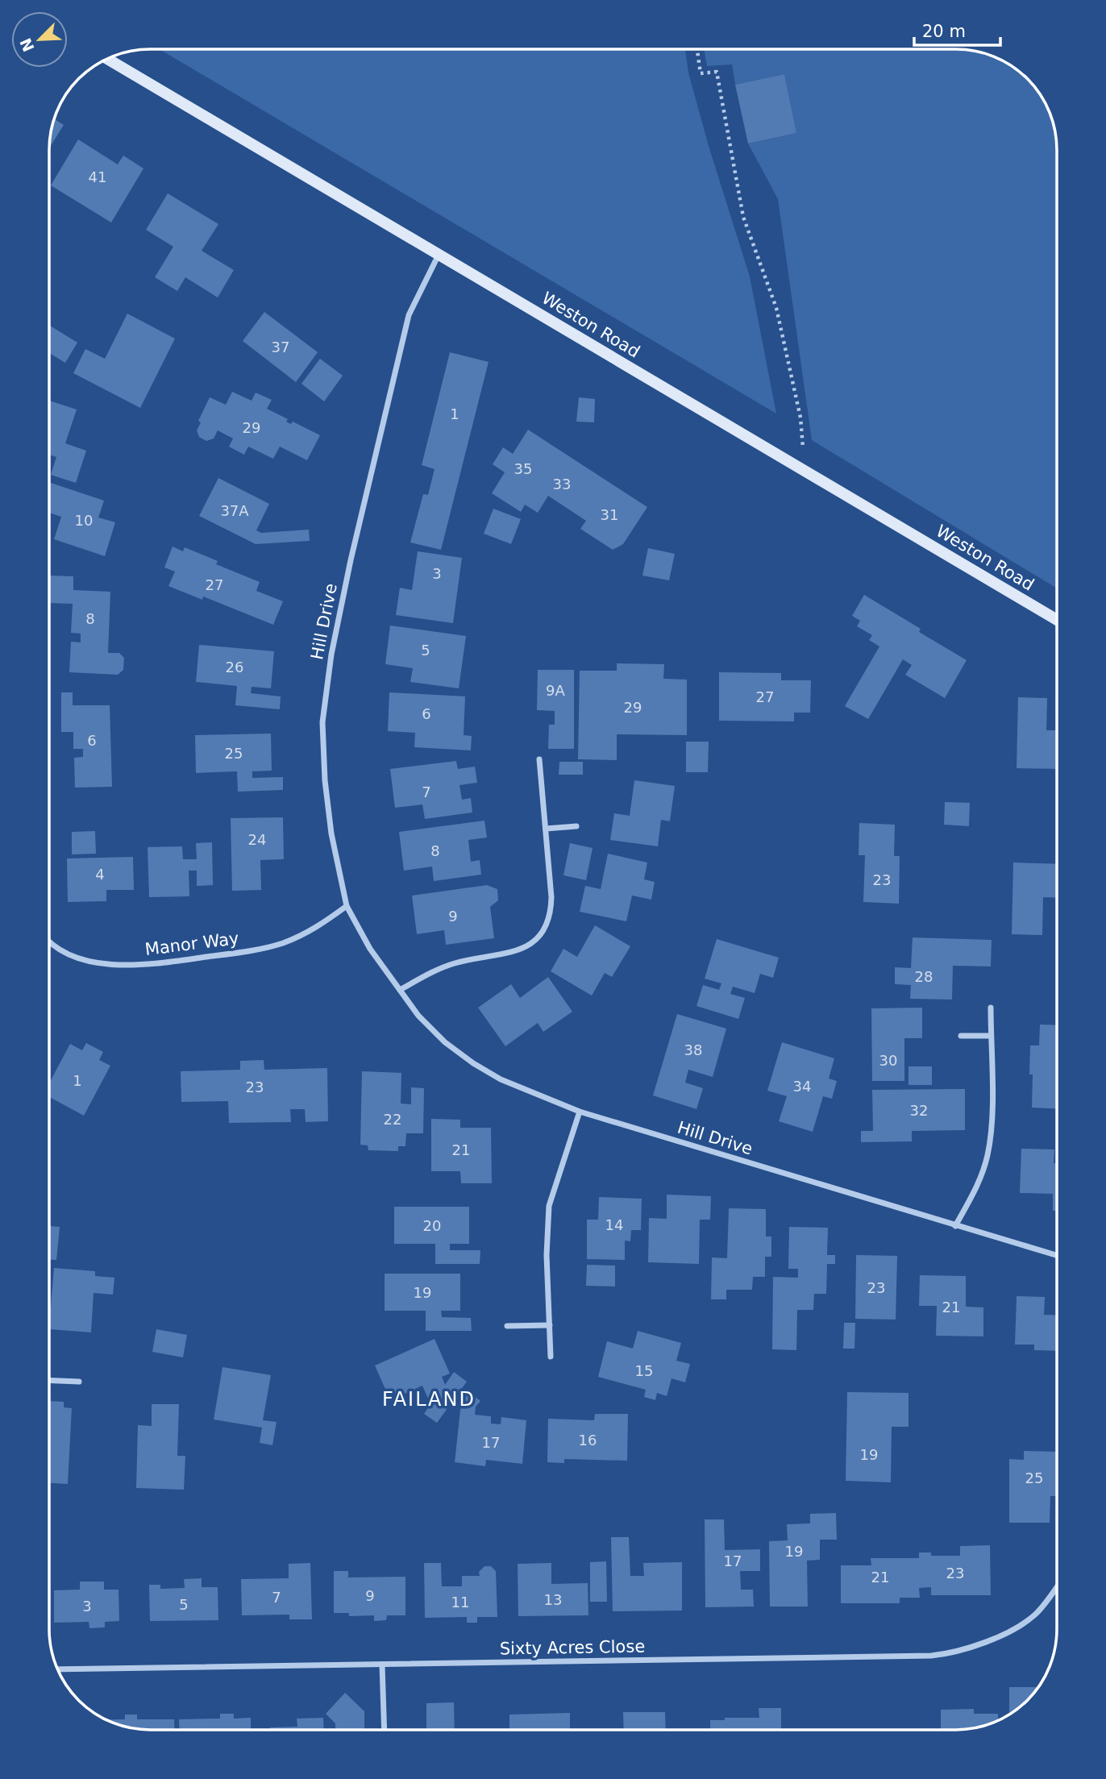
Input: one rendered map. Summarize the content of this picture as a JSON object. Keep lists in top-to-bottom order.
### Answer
{
  "streets": {
    "main road": ["Weston Road"],
    "street": ["Hill Drive", "Manor Way", "Sixty Acres Close"]
  },
  "crossings": [
    ["Weston Road", "Hill Drive"],
    ["Hill Drive", "Manor Way"]
  ],
  "districts": ["FAILAND"],
  "house_numbers": [
    "41",
    "37",
    "1",
    "29",
    "35",
    "33",
    "37A",
    "31",
    "10",
    "3",
    "27",
    "8",
    "5",
    "26",
    "9A",
    "27",
    "29",
    "6",
    "6",
    "25",
    "7",
    "24",
    "8",
    "4",
    "23",
    "9",
    "28",
    "38",
    "30",
    "1",
    "34",
    "23",
    "32",
    "22",
    "21",
    "14",
    "20",
    "23",
    "19",
    "21",
    "15",
    "16",
    "17",
    "19",
    "25",
    "19",
    "17",
    "23",
    "21",
    "9",
    "7",
    "13",
    "11",
    "5",
    "3"
  ],
  "scale_bar": "20 m",
  "north": "bottom left"
}
